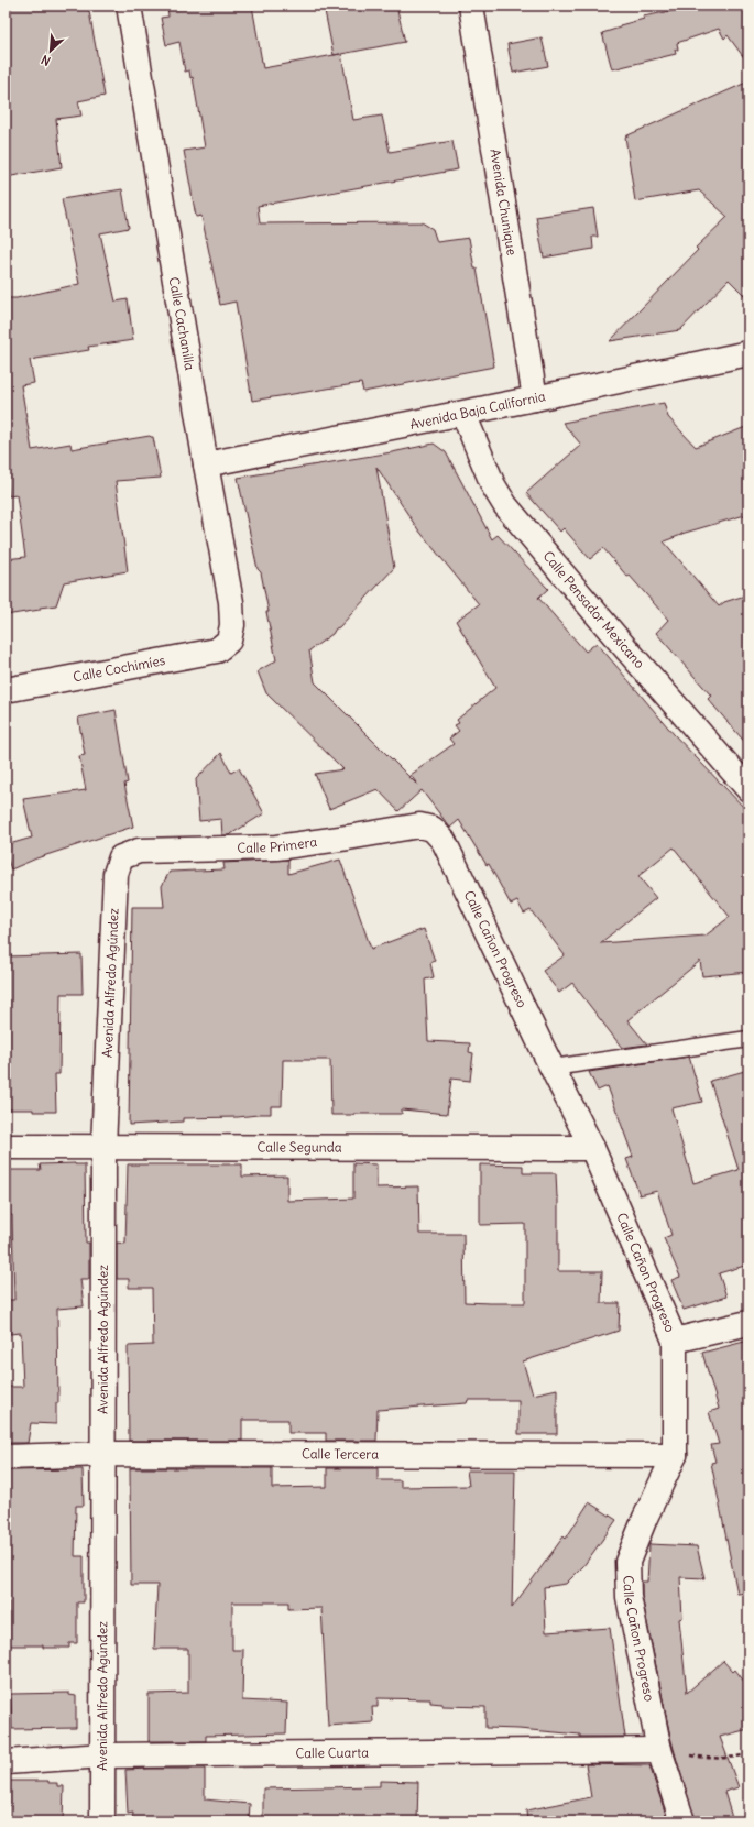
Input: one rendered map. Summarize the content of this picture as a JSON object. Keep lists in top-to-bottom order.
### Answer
{
  "streets": {
    "street": [
      "Avenida Chunique",
      "Calle Cachanilla",
      "Avenida Baja California",
      "Calle Pensador Mexicano",
      "Calle Cochimíes",
      "Calle Primera",
      "Calle Cañon Progreso",
      "Avenida Alfredo Agúndez",
      "Calle Segunda",
      "Calle Tercera",
      "Calle Cuarta"
    ]
  },
  "crossings": [
    ["Avenida Chunique", "Avenida Baja California"],
    ["Calle Cachanilla", "Avenida Baja California"],
    ["Calle Cachanilla", "Calle Cochimíes"],
    ["Avenida Baja California", "Calle Pensador Mexicano"],
    ["Calle Primera", "Calle Cañon Progreso"],
    ["Calle Primera", "Avenida Alfredo Agúndez"],
    ["Calle Cañon Progreso", "Calle Segunda"],
    ["Calle Cañon Progreso", "Calle Tercera"],
    ["Calle Cañon Progreso", "Calle Cuarta"],
    ["Avenida Alfredo Agúndez", "Calle Segunda"],
    ["Avenida Alfredo Agúndez", "Calle Tercera"],
    ["Avenida Alfredo Agúndez", "Calle Cuarta"]
  ],
  "north": "bottom left"
}
